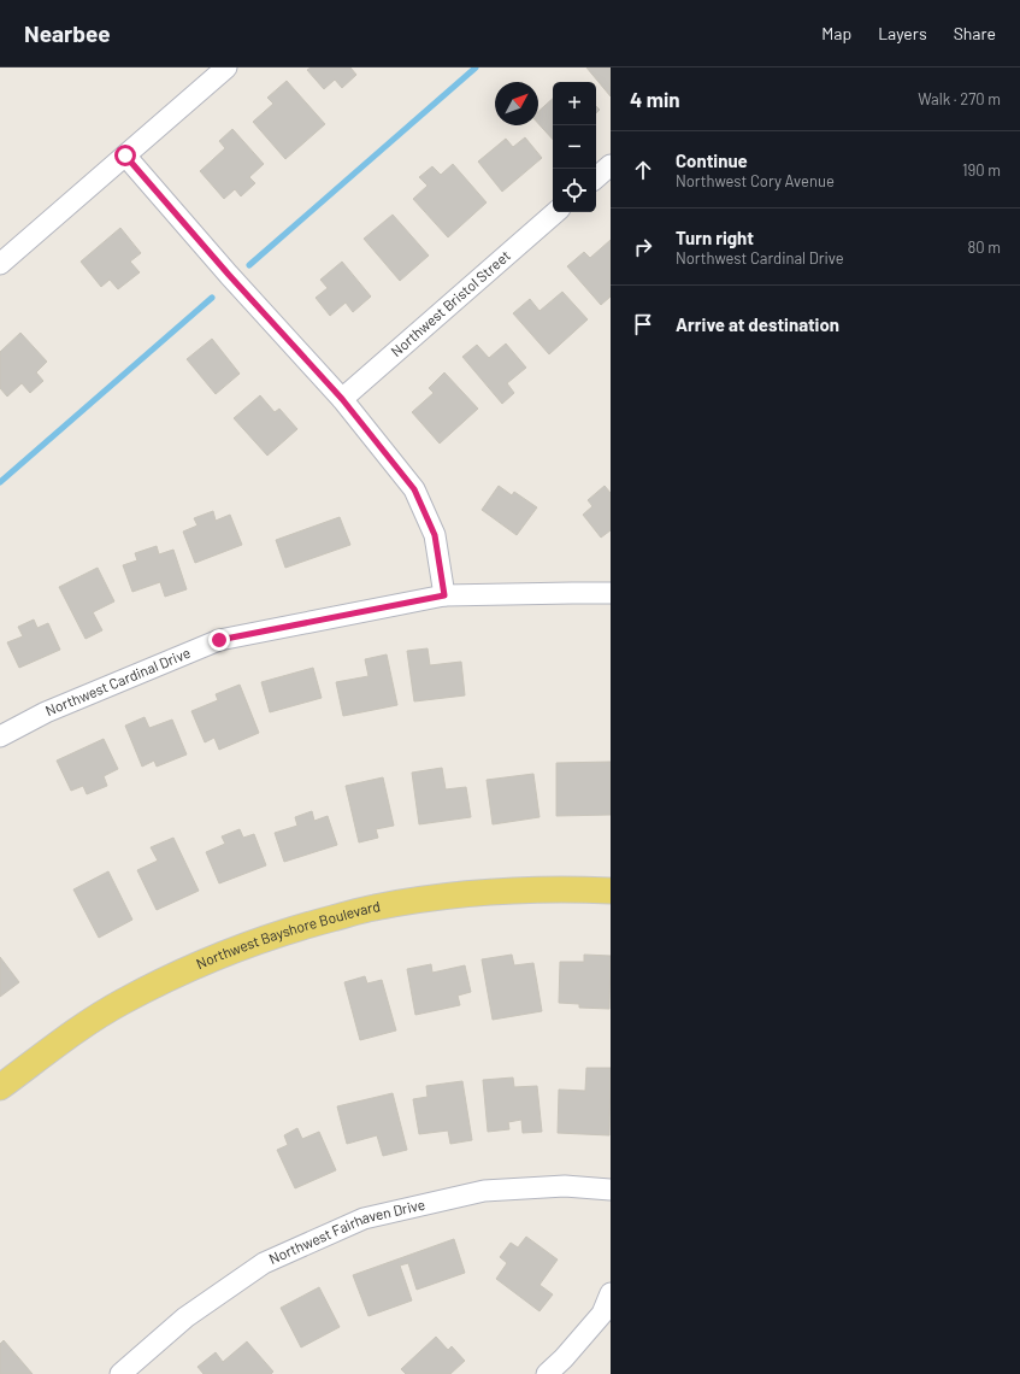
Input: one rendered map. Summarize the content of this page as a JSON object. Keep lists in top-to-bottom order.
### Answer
{
  "streets": {
    "main road": ["Northwest Bayshore Boulevard"],
    "street": ["Northwest Bristol Street", "Northwest Cardinal Drive", "Northwest Fairhaven Drive"]
  },
  "north": "top right",
  "page": {
    "header": "Nearbee",
    "nav": ["Map", "Layers", "Share"],
    "heading": ["4 min", "Walk · 270 m"],
    "map_buttons": ["+", "−"],
    "list": [
      ["Continue", "Northwest Cory Avenue", "190 m"],
      ["Turn right", "Northwest Cardinal Drive", "80 m"],
      "Arrive at destination"
    ]
  }
}
